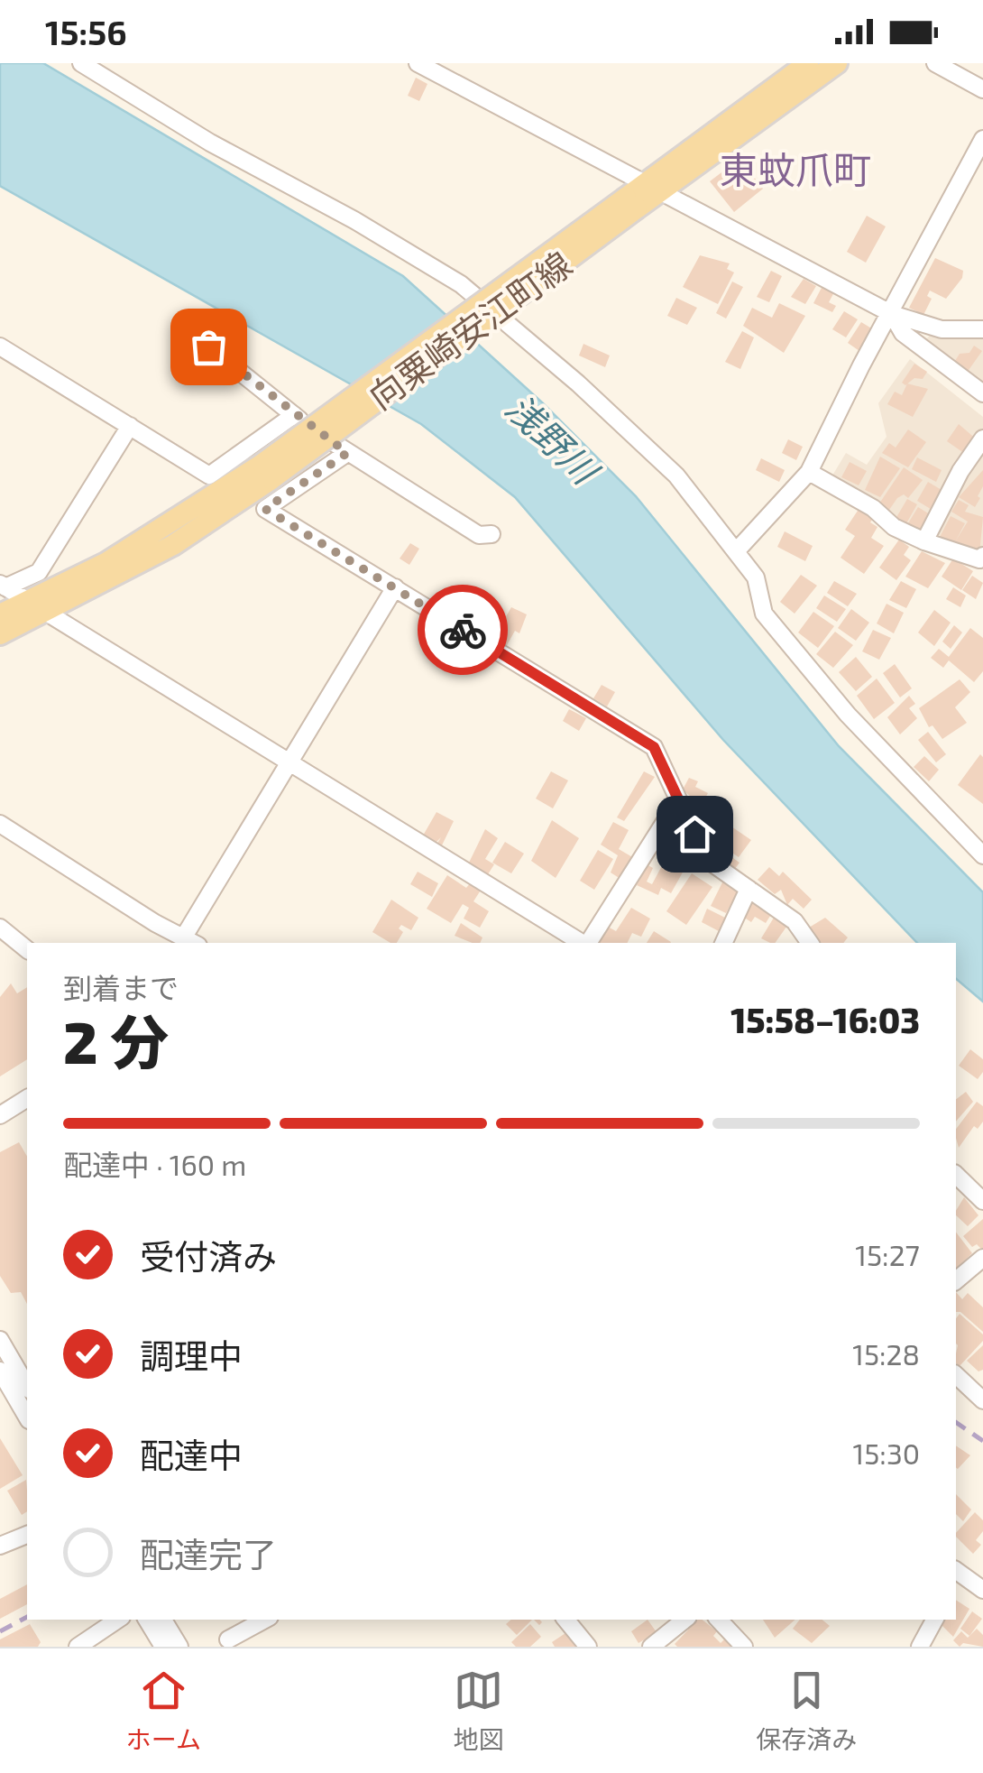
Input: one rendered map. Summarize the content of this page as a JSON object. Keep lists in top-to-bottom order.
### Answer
{
  "streets": {
    "main road": ["向粟崎安江町線"]
  },
  "districts": ["東蚊爪町"],
  "water": ["浅野川"],
  "page": {
    "status": "15:56",
    "heading": ["2 分", "到着まで", "15:58–16:03"],
    "bar": "配達中 · 160 m",
    "list": [
      ["受付済み", "15:27"],
      ["調理中", "15:28"],
      ["配達中", "15:30"],
      "配達完了"
    ],
    "tabs": ["ホーム", "地図", "保存済み"]
  }
}
